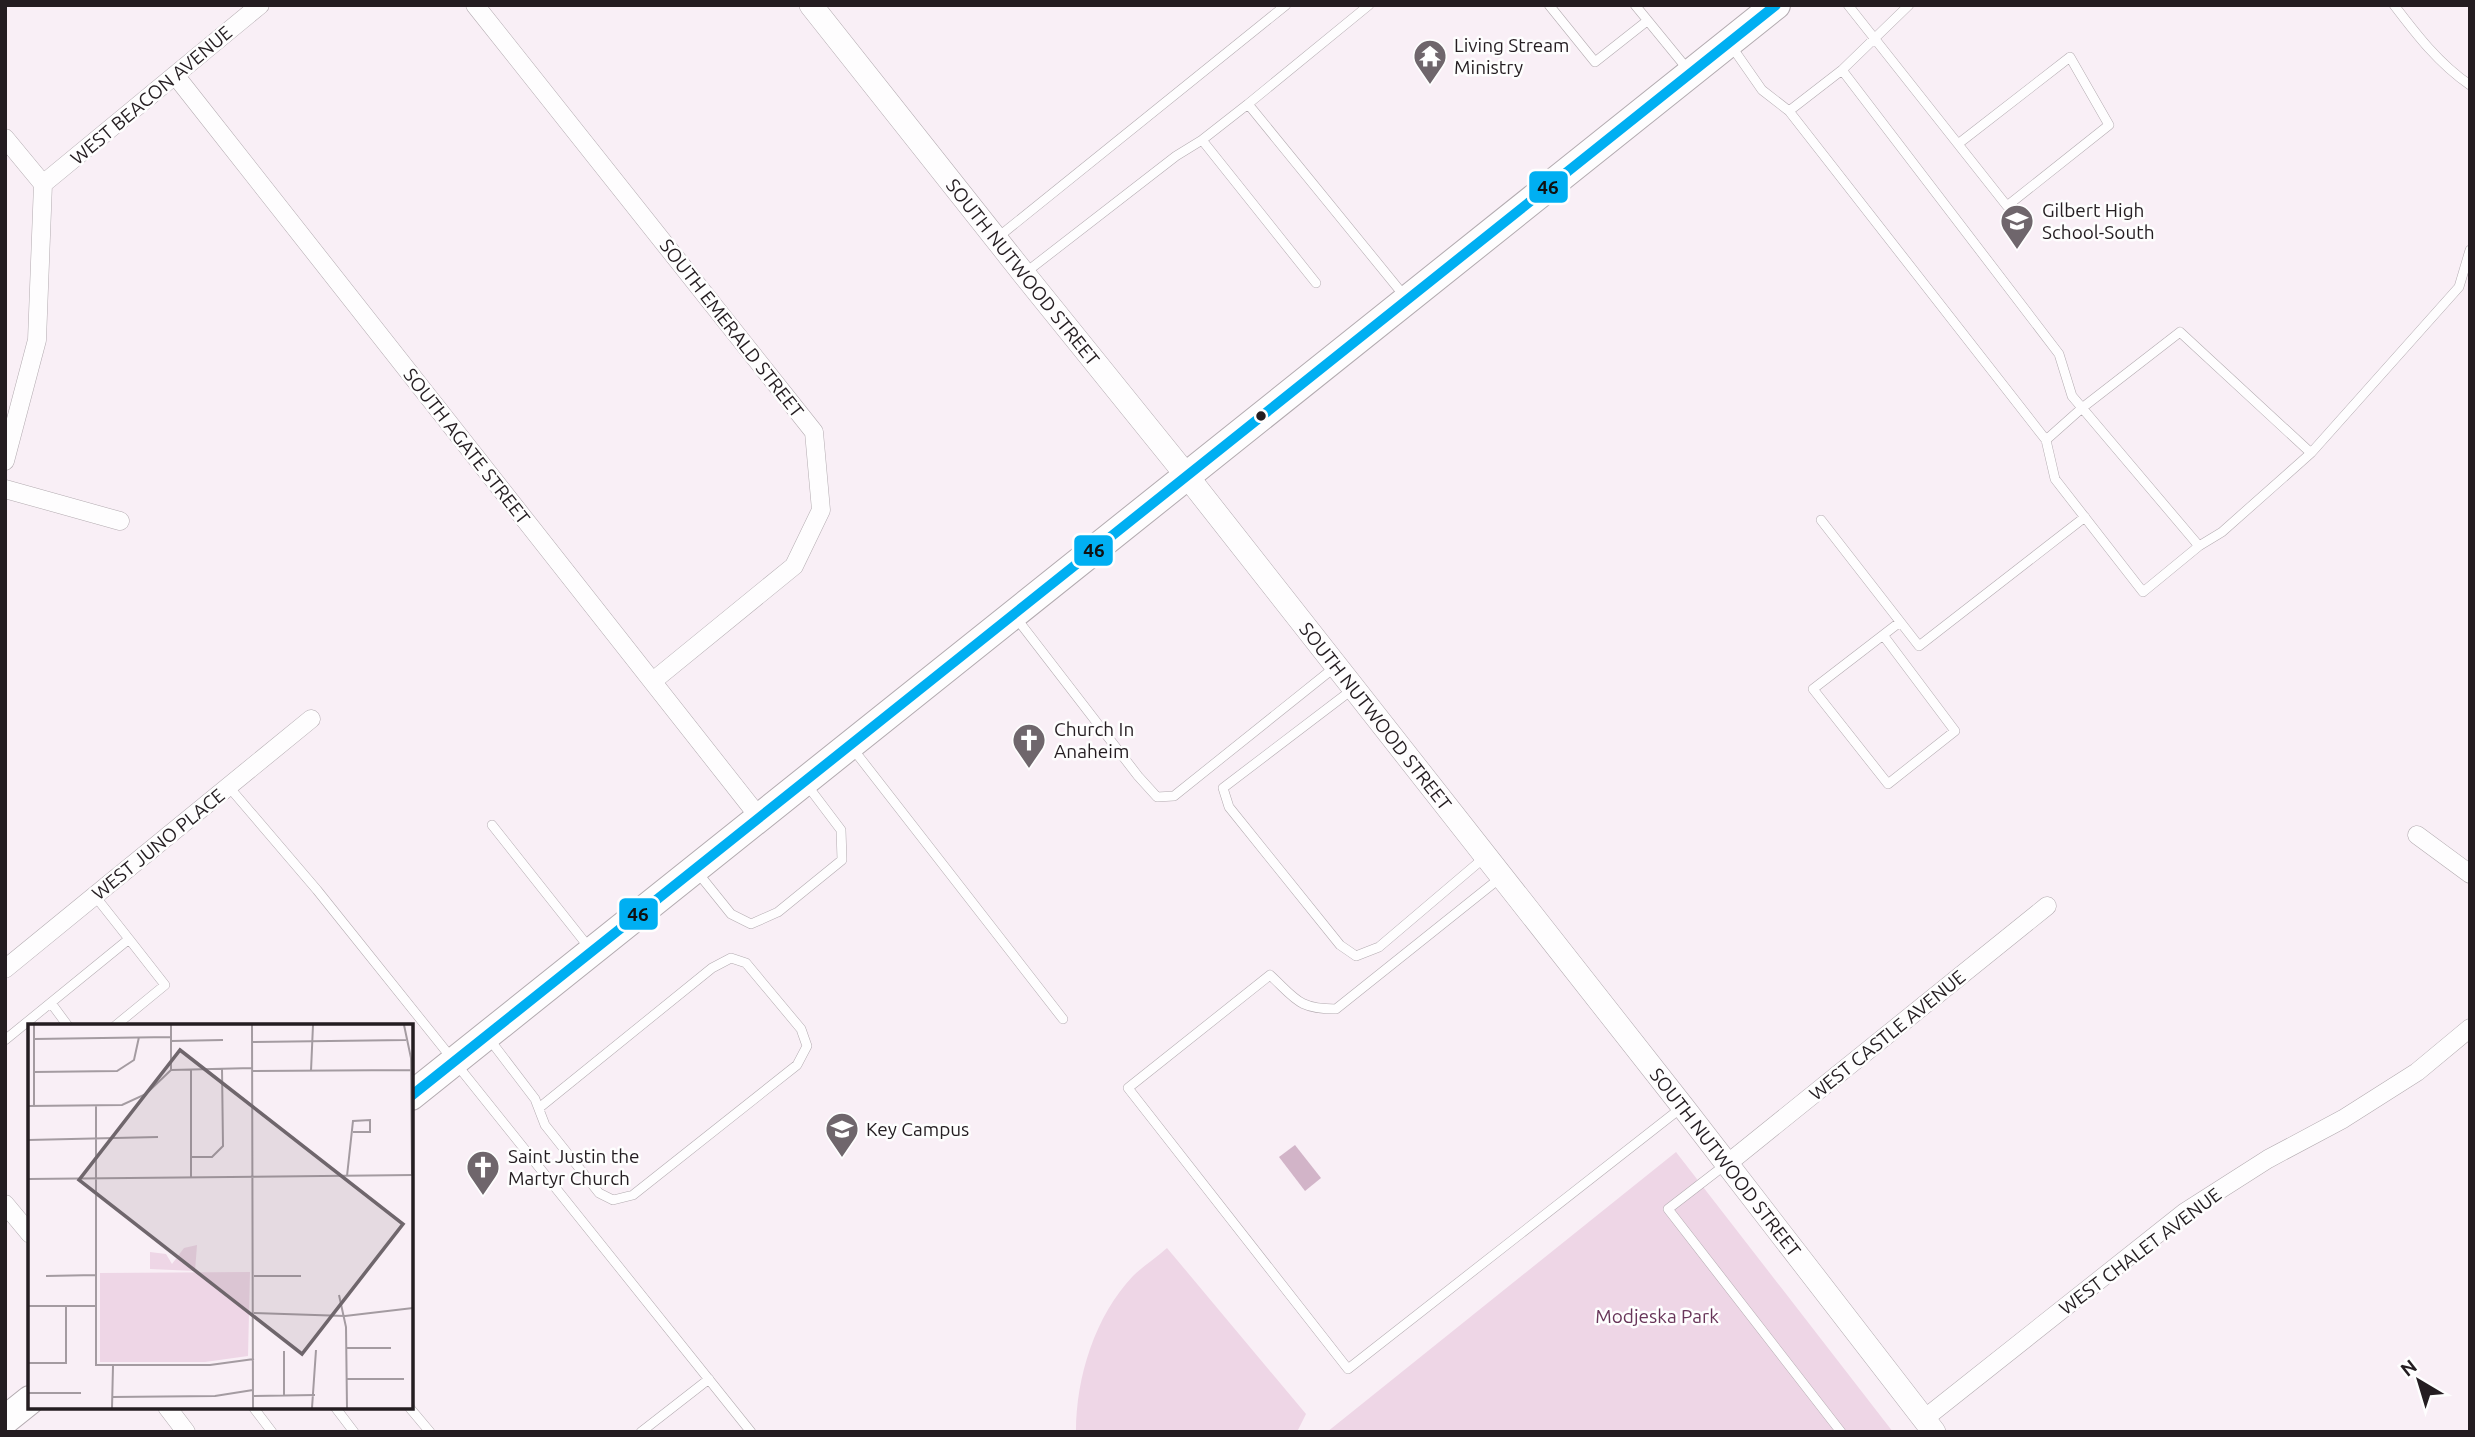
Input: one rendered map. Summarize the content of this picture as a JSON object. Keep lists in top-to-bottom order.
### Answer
{
  "streets": {
    "street": [
      "WEST BEACON AVENUE",
      "SOUTH NUTWOOD STREET",
      "SOUTH EMERALD STREET",
      "SOUTH AGATE STREET",
      "WEST JUNO PLACE",
      "WEST CASTLE AVENUE",
      "WEST CHALET AVENUE"
    ]
  },
  "crossings": [
    ["WEST BEACON AVENUE", "SOUTH AGATE STREET"],
    ["SOUTH NUTWOOD STREET", "WEST CASTLE AVENUE"],
    ["SOUTH NUTWOOD STREET", "WEST CHALET AVENUE"],
    ["SOUTH EMERALD STREET", "SOUTH AGATE STREET"]
  ],
  "parks": ["Modjeska Park"],
  "places": {
    "temple": ["Living Stream Ministry"],
    "school or university": ["Gilbert High School-South", "Key Campus"],
    "church": ["Church In Anaheim", "Saint Justin the Martyr Church"]
  },
  "lines": ["transit line 46"],
  "north": "top left"
}
